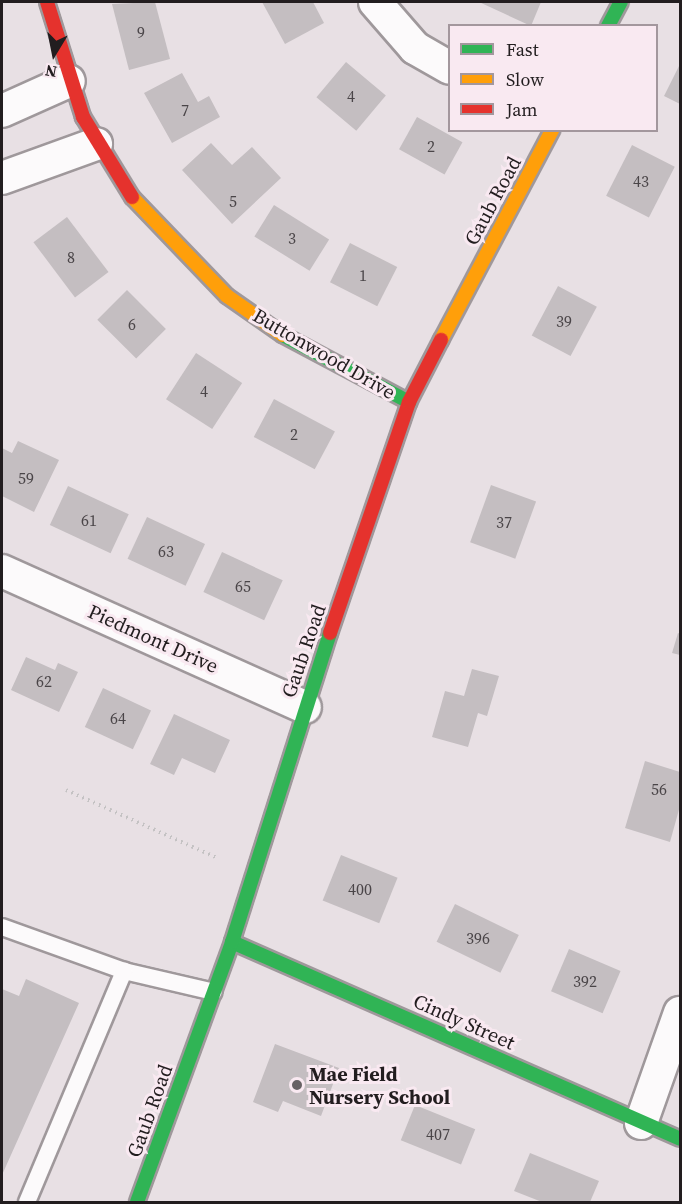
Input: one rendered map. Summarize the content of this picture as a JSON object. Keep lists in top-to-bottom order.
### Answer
{
  "streets": {
    "street": [
      "Gaub Road",
      "Buttonwood Drive",
      "Piedmont Drive",
      "Cindy Street"
    ]
  },
  "crossings": [
    ["Gaub Road", "Buttonwood Drive"],
    ["Gaub Road", "Piedmont Drive"],
    ["Gaub Road", "Cindy Street"]
  ],
  "places": ["Mae Field Nursery School"],
  "house_numbers": [
    "9",
    "4",
    "7",
    "2",
    "43",
    "5",
    "3",
    "8",
    "1",
    "39",
    "6",
    "4",
    "2",
    "59",
    "61",
    "37",
    "63",
    "65",
    "62",
    "64",
    "56",
    "400",
    "396",
    "392",
    "407"
  ],
  "legend": ["Fast", "Slow", "Jam"],
  "north": "bottom"
}
